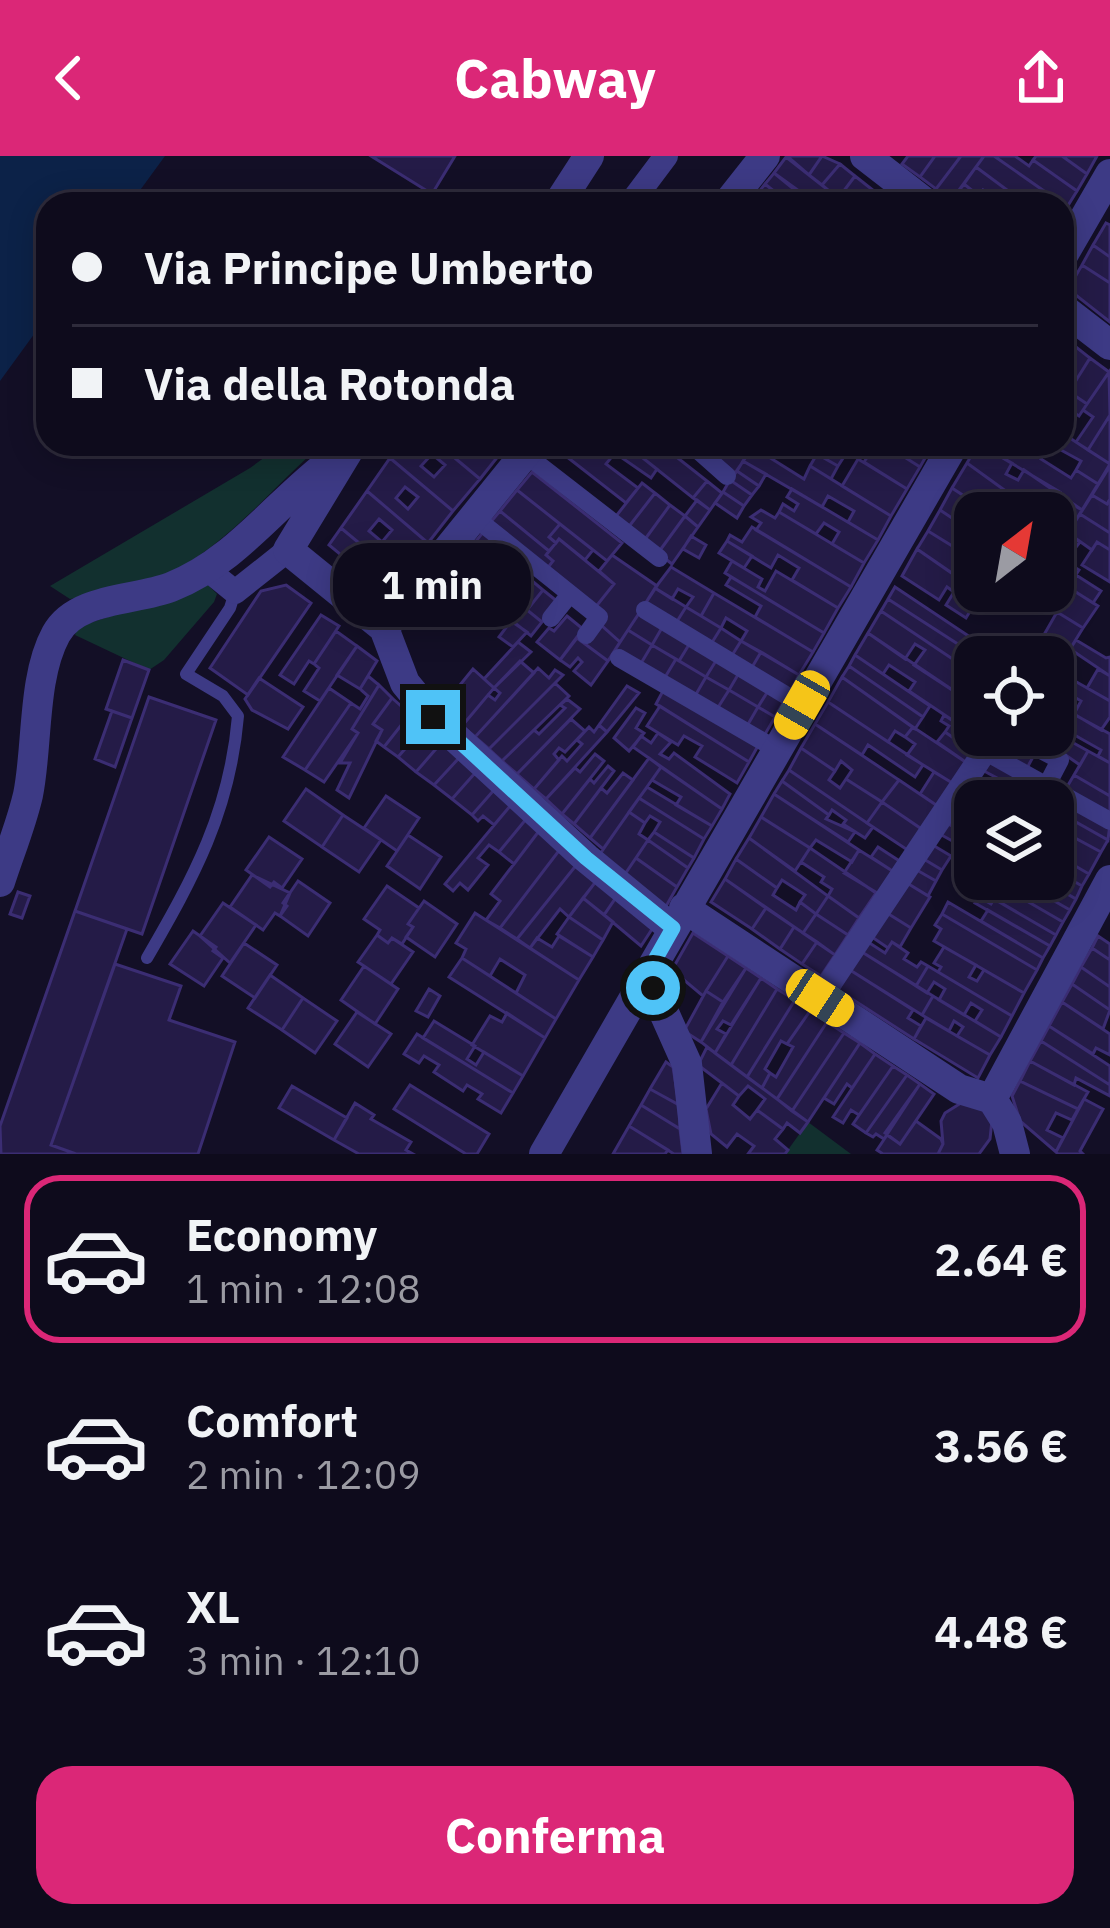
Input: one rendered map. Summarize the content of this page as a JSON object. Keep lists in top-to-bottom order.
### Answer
{
  "north": "top right",
  "page": {
    "header": "Cabway",
    "banner": ["Via Principe Umberto", "Via della Rotonda"],
    "bubble": "1 min",
    "list": [
      {
        "name": "Economy",
        "note": "1 min · 12:08",
        "value": "2.64 €"
      },
      {
        "name": "Comfort",
        "note": "2 min · 12:09",
        "value": "3.56 €"
      },
      {
        "name": "XL",
        "note": "3 min · 12:10",
        "value": "4.48 €"
      }
    ],
    "buttons": "Conferma"
  }
}
